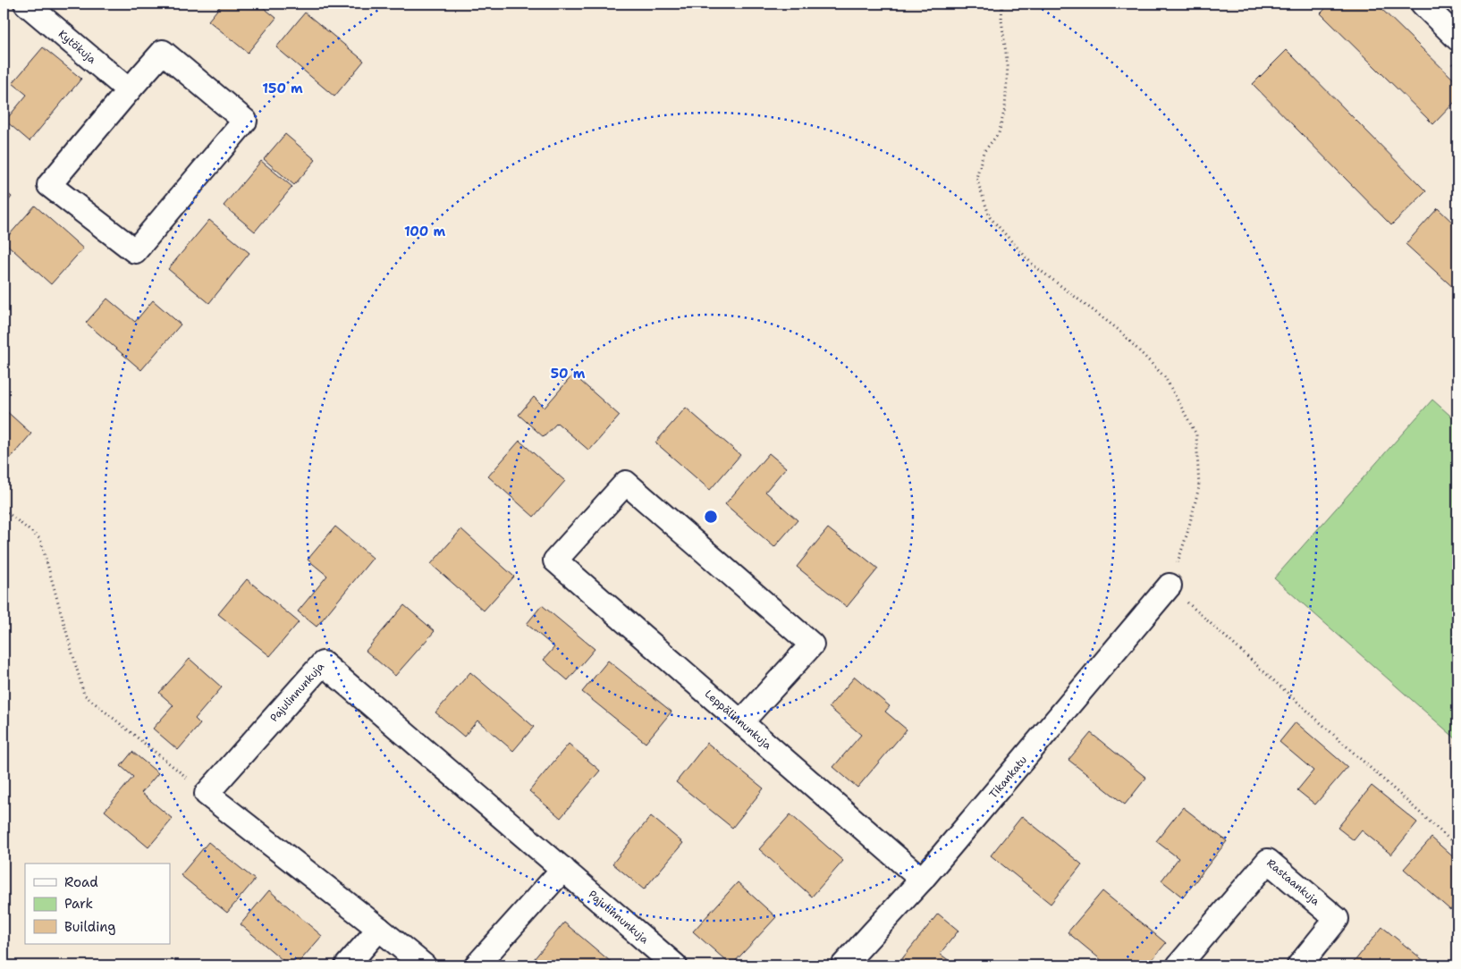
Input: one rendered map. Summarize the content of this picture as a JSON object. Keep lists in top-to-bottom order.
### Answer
{
  "streets": {
    "street": [
      "Kytökuja",
      "Pajulinnunkuja",
      "Leppälinnunkuja",
      "Tikankatu",
      "Rastaankuja"
    ]
  },
  "crossings": [
    ["Leppälinnunkuja", "Tikankatu"]
  ],
  "legend": ["Road", "Park", "Building"],
  "rings": ["150 m", "100 m", "50 m"]
}
